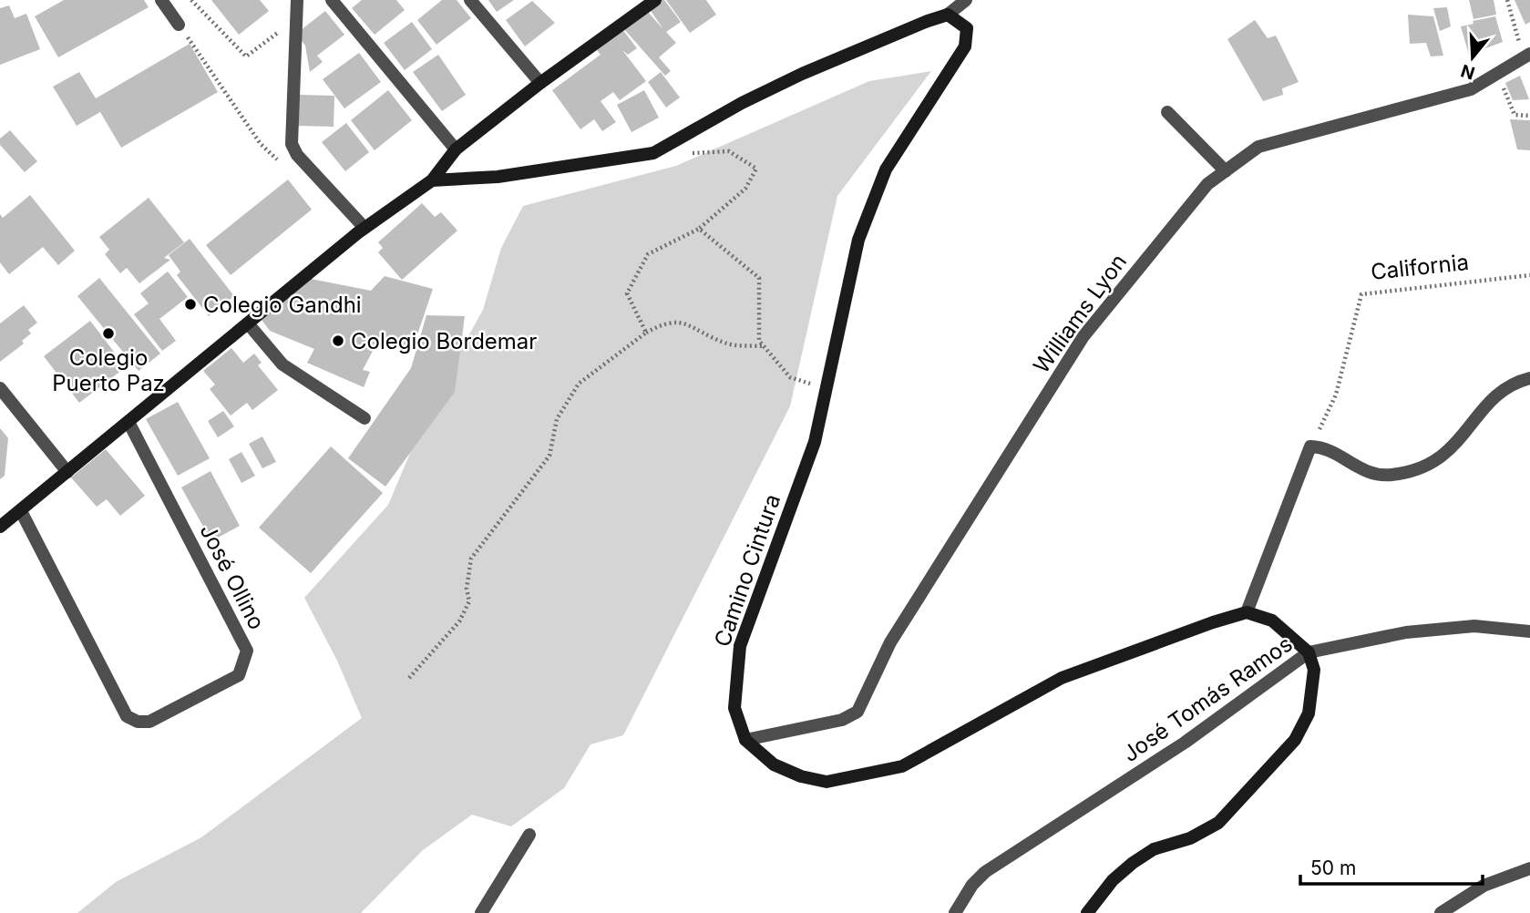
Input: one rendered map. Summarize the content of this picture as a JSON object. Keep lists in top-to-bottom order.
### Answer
{
  "streets": {
    "main road": ["Camino Cintura"],
    "street": ["Williams Lyon", "José Ollino", "José Tomás Ramos"],
    "path": ["California"]
  },
  "crossings": [
    ["Williams Lyon", "Camino Cintura"]
  ],
  "places": ["Colegio Gandhi", "Colegio Puerto Paz", "Colegio Bordemar"],
  "scale_bar": "50 m",
  "north": "bottom"
}
